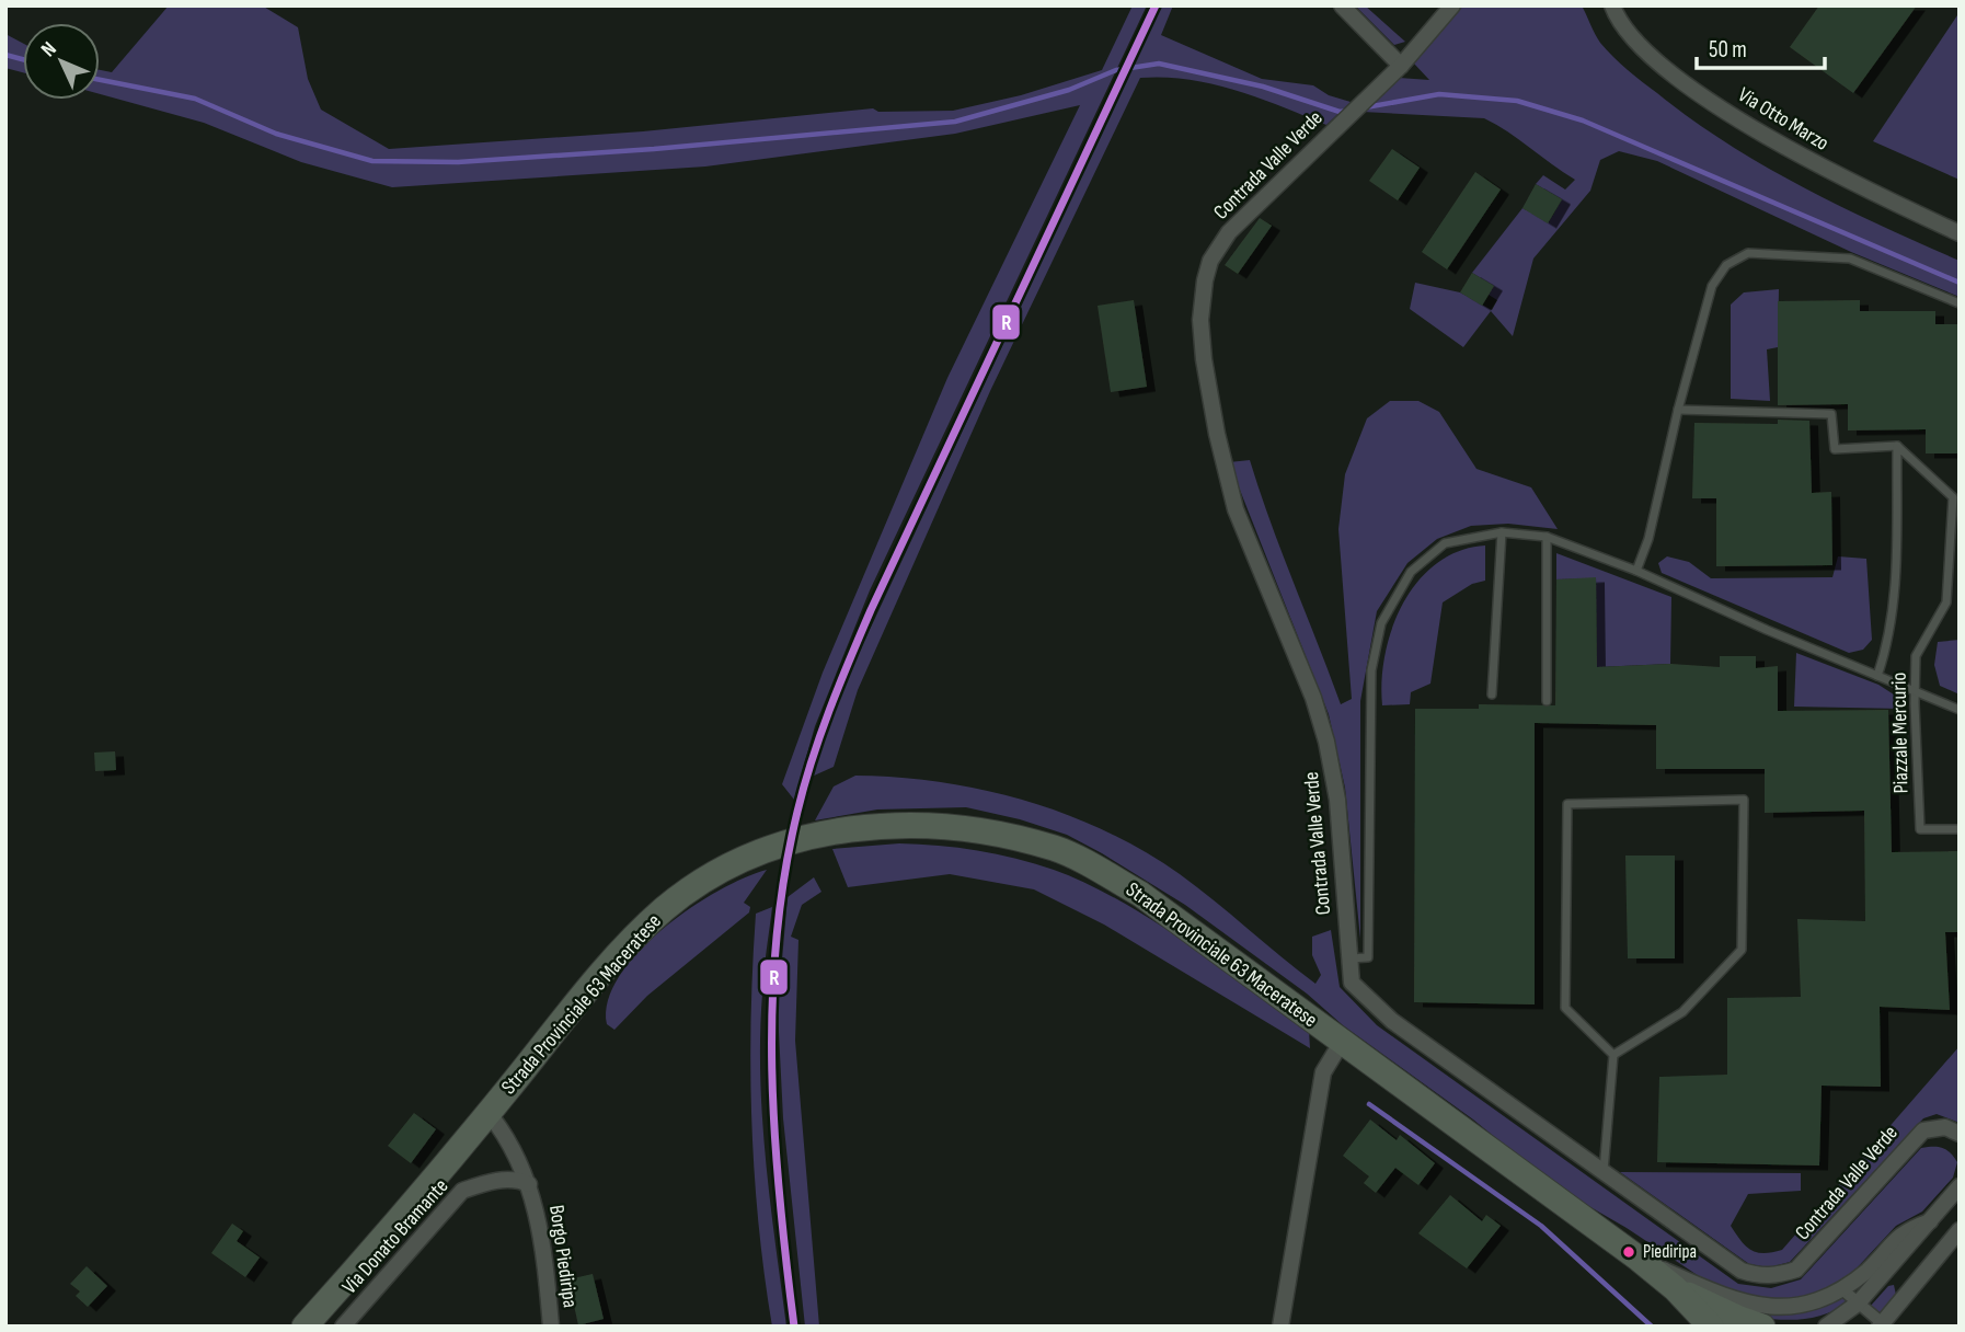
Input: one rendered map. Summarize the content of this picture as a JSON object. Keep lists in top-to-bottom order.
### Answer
{
  "streets": {
    "main road": ["Strada Provinciale 63 Maceratese"],
    "street": [
      "Via Otto Marzo",
      "Contrada Valle Verde",
      "Via Donato Bramante",
      "Borgo Piediripa"
    ],
    "lane": ["Piazzale Mercurio"]
  },
  "crossings": [
    ["Strada Provinciale 63 Maceratese", "Borgo Piediripa"],
    ["Via Donato Bramante", "Borgo Piediripa"]
  ],
  "places": ["Piediripa"],
  "lines": ["transit line R"],
  "scale_bar": "50 m",
  "north": "top left"
}
